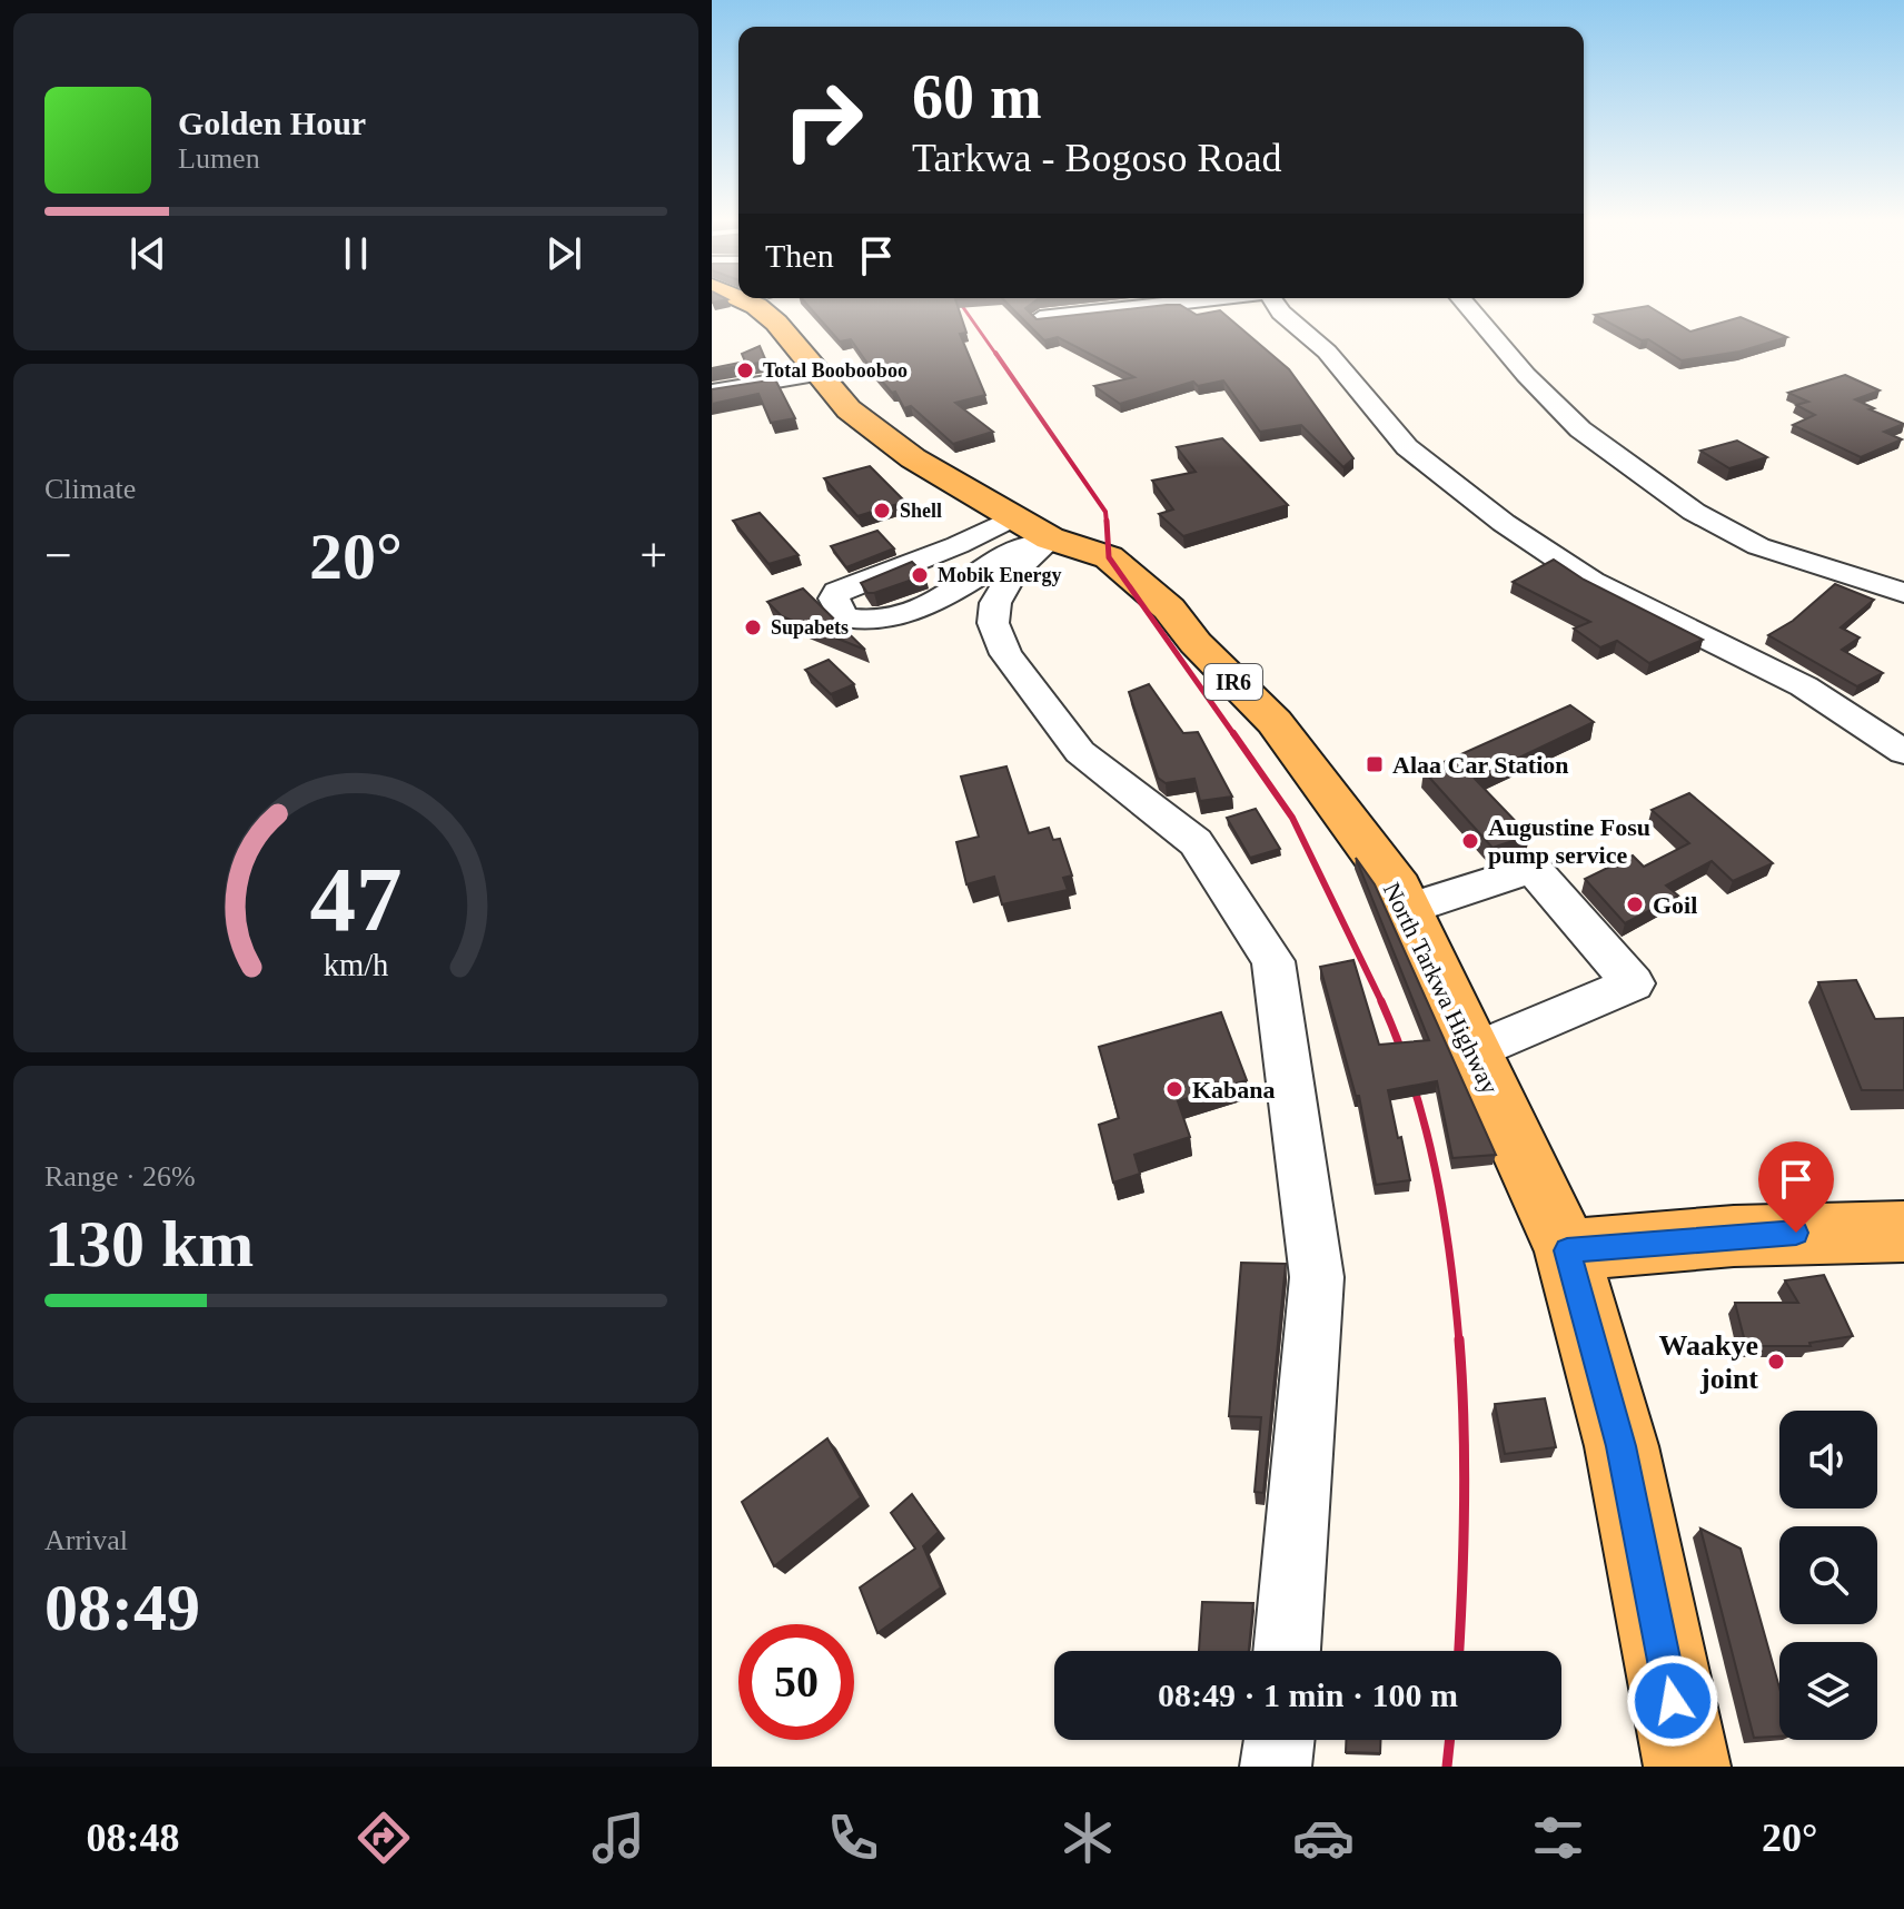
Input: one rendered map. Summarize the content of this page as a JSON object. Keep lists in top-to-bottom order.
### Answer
{
  "streets": {
    "main road": ["IR6", "North Tarkwa Highway"]
  },
  "places": {
    "other": [
      "Total Boobooboo",
      "Shell",
      "Mobik Energy",
      "Supabets",
      "Augustine Fosu pump service",
      "Goil",
      "Kabana",
      "Waakye joint"
    ],
    "transit": ["Alaa Car Station"]
  },
  "page": {
    "turn": ["60 m", "Tarkwa - Bogoso Road"],
    "song": ["Golden Hour", "Lumen"],
    "then": "Then",
    "tile": [
      "Climate",
      ["Range · 26%", "130 km"],
      ["Arrival", "08:49"]
    ],
    "heat": ["−", "20°", "+"],
    "limit": "50",
    "trip": "08:49 · 1 min · 100 m",
    "tabs": ["08:48", "20°"],
    "gauge": ["47", "km/h"]
  }
}
